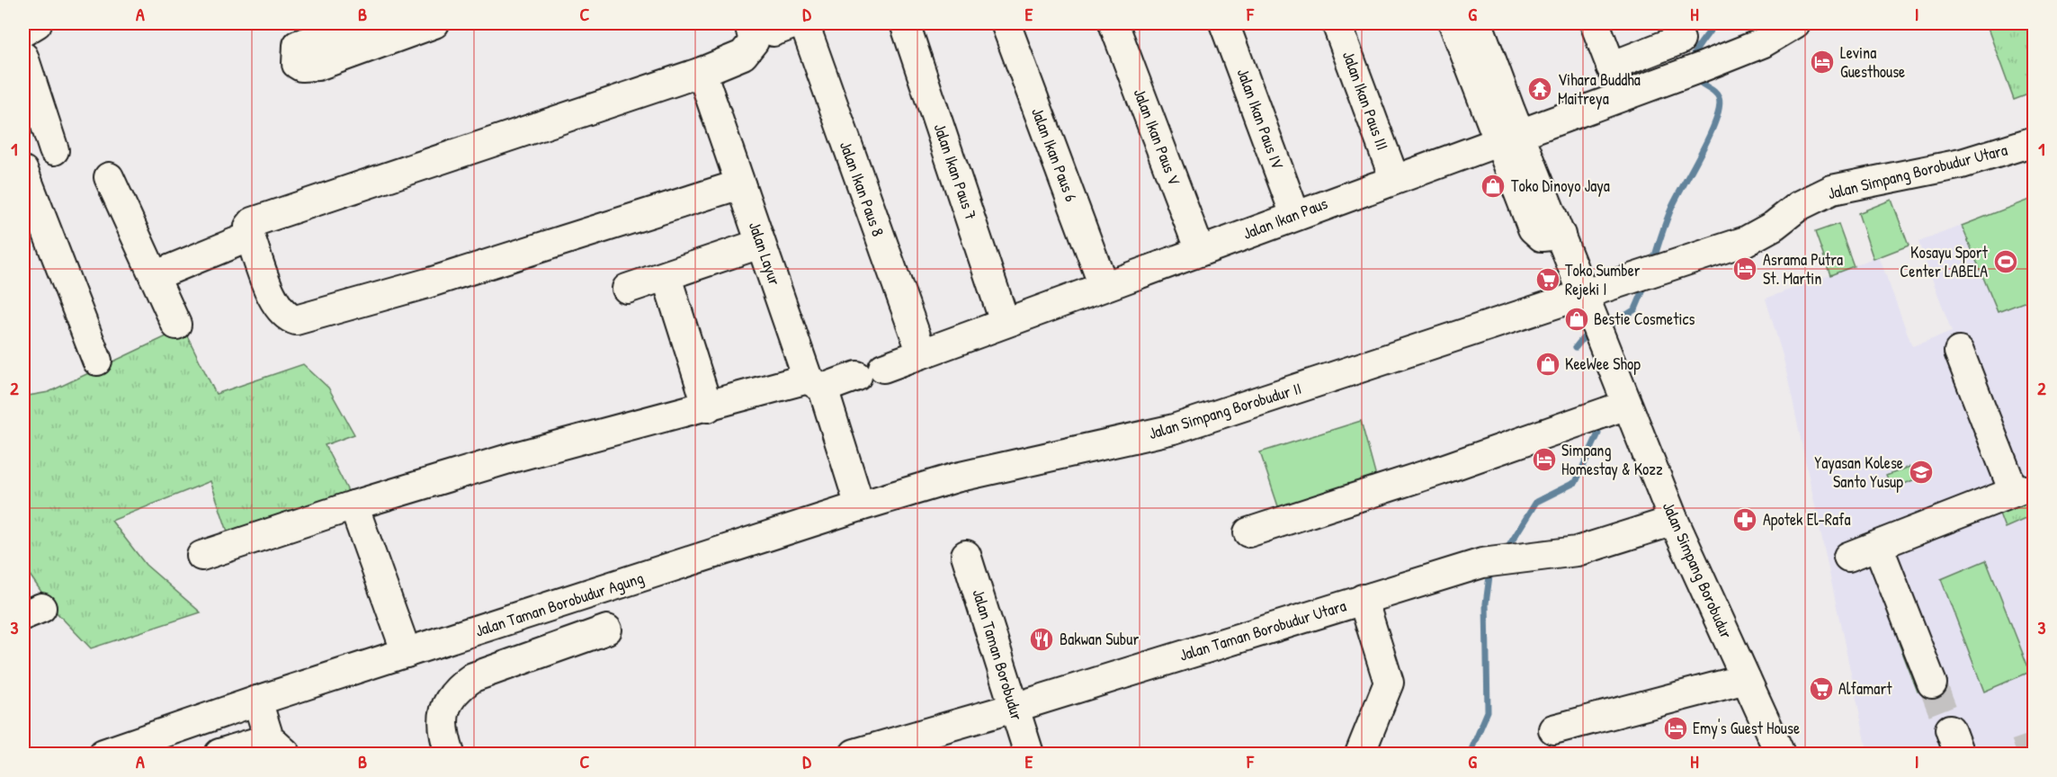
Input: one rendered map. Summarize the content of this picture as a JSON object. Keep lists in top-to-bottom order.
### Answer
{
  "streets": {
    "street": [
      "Jalan Ikan Paus III",
      "Jalan Ikan Paus IV",
      "Jalan Ikan Paus V",
      "Jalan Ikan Paus 6",
      "Jalan Ikan Paus 7",
      "Jalan Simpang Borobudur Utara",
      "Jalan Ikan Paus 8",
      "Jalan Ikan Paus",
      "Jalan Layur",
      "Jalan Simpang Borobudur II",
      "Jalan Simpang Borobudur",
      "Jalan Taman Borobudur Agung",
      "Jalan Taman Borobudur Utara",
      "Jalan Taman Borobudur"
    ]
  },
  "crossings": [
    ["Jalan Ikan Paus III", "Jalan Ikan Paus"],
    ["Jalan Ikan Paus IV", "Jalan Ikan Paus"],
    ["Jalan Ikan Paus V", "Jalan Ikan Paus"],
    ["Jalan Ikan Paus 6", "Jalan Ikan Paus"],
    ["Jalan Ikan Paus 7", "Jalan Ikan Paus"],
    ["Jalan Simpang Borobudur Utara", "Jalan Simpang Borobudur II"],
    ["Jalan Simpang Borobudur Utara", "Jalan Simpang Borobudur"],
    ["Jalan Ikan Paus 8", "Jalan Ikan Paus"],
    ["Jalan Ikan Paus", "Jalan Simpang Borobudur"],
    ["Jalan Layur", "Jalan Simpang Borobudur II"],
    ["Jalan Layur", "Jalan Taman Borobudur Agung"],
    ["Jalan Simpang Borobudur II", "Jalan Simpang Borobudur"],
    ["Jalan Simpang Borobudur II", "Jalan Taman Borobudur Agung"],
    ["Jalan Simpang Borobudur", "Jalan Taman Borobudur Utara"],
    ["Jalan Taman Borobudur Utara", "Jalan Taman Borobudur"]
  ],
  "places": {
    "hotel": [
      "Levina Guesthouse",
      "Asrama Putra St. Martin",
      "Simpang Homestay & Kozz",
      "Emy's Guest House"
    ],
    "temple": ["Vihara Buddha Maitreya"],
    "shop": ["Toko Dinoyo Jaya", "Bestie Cosmetics", "KeeWee Shop"],
    "sports": ["Kosayu Sport Center LABELA"],
    "supermarket": ["Toko Sumber Rejeki I", "Alfamart"],
    "school or university": ["Yayasan Kolese Santo Yusup"],
    "pharmacy": ["Apotek El-Rafa"],
    "restaurant": ["Bakwan Subur"]
  },
  "grid": {
    "columns": [
      "A",
      "B",
      "C",
      "D",
      "E",
      "F",
      "G",
      "H",
      "I"
    ],
    "rows": ["1", "2", "3"]
  }
}
